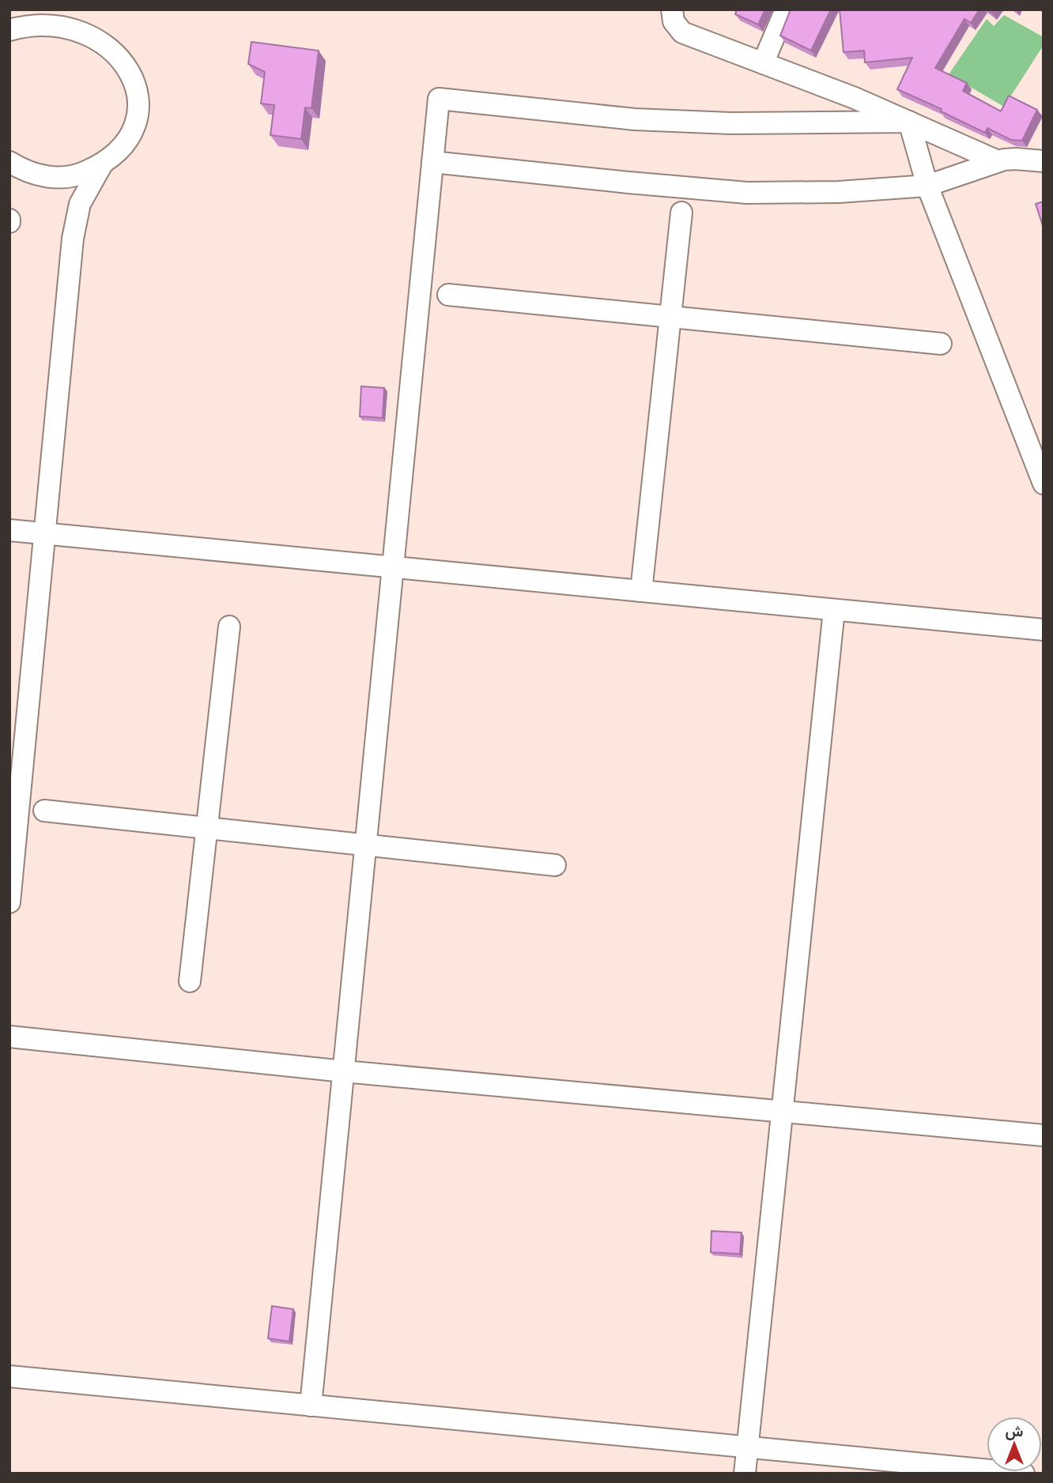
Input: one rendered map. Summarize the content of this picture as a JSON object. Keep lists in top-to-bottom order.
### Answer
{
  "north": "top"
}
